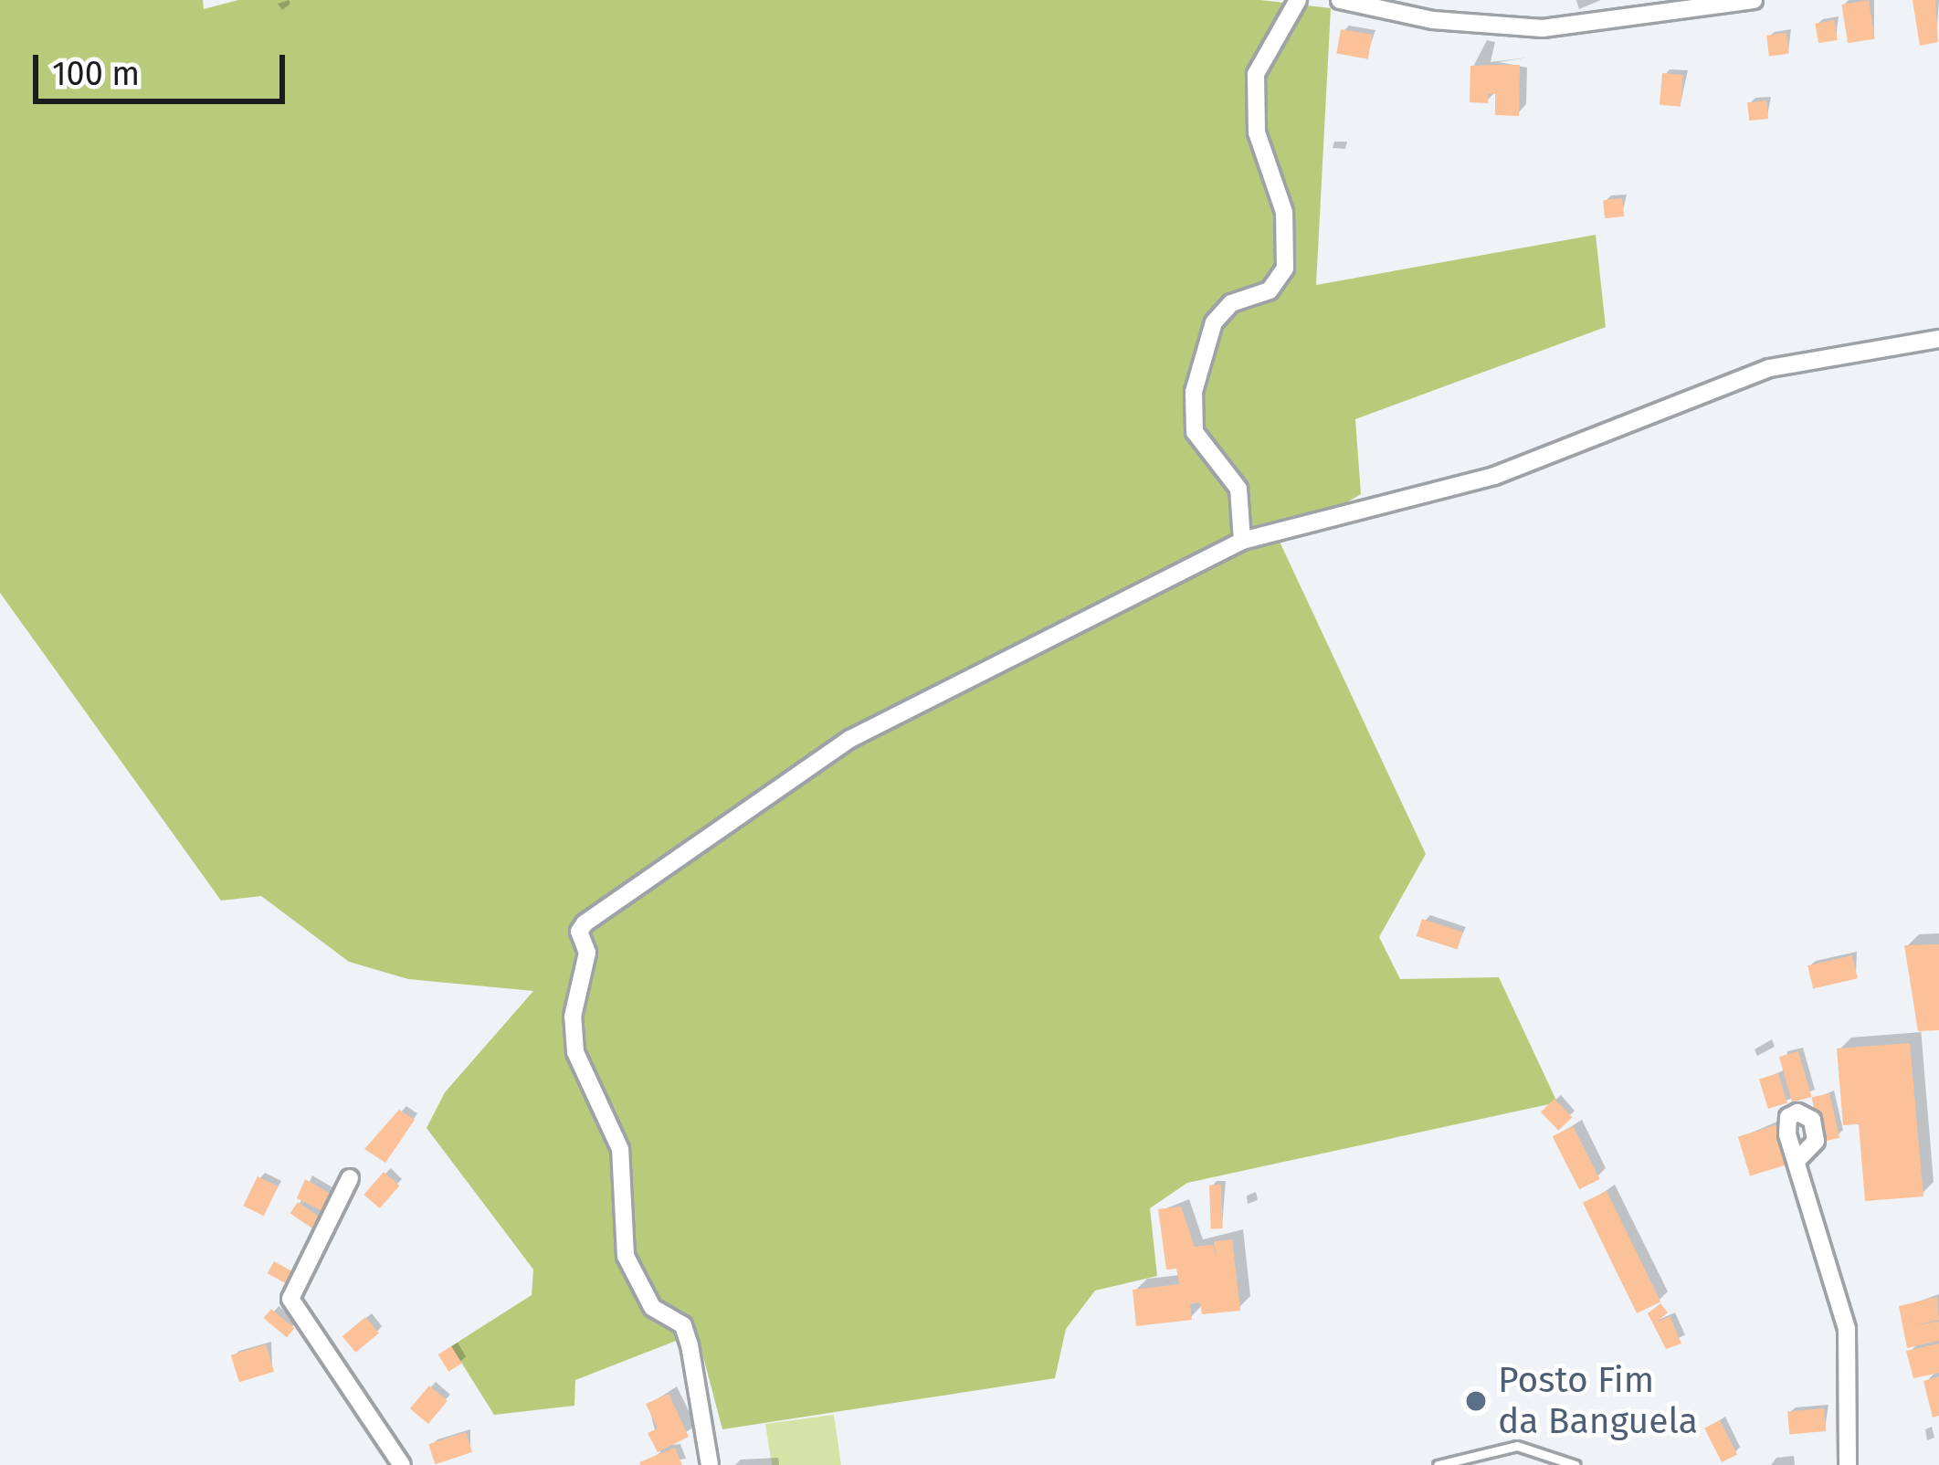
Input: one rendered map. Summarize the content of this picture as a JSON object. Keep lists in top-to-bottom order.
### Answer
{
  "places": ["Posto Fim da Banguela"],
  "scale_bar": "100 m"
}
